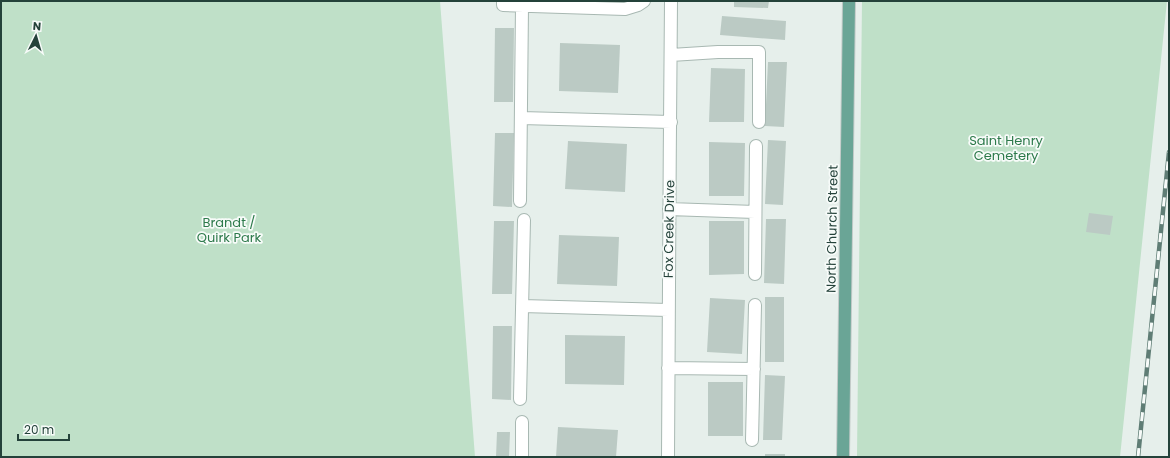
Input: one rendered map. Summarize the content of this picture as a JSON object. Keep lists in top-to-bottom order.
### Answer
{
  "streets": {
    "main road": ["North Church Street"],
    "street": ["Fox Creek Drive"]
  },
  "parks": ["Saint Henry Cemetery", "Brandt / Quirk Park"],
  "scale_bar": "20 m",
  "north": "top"
}
